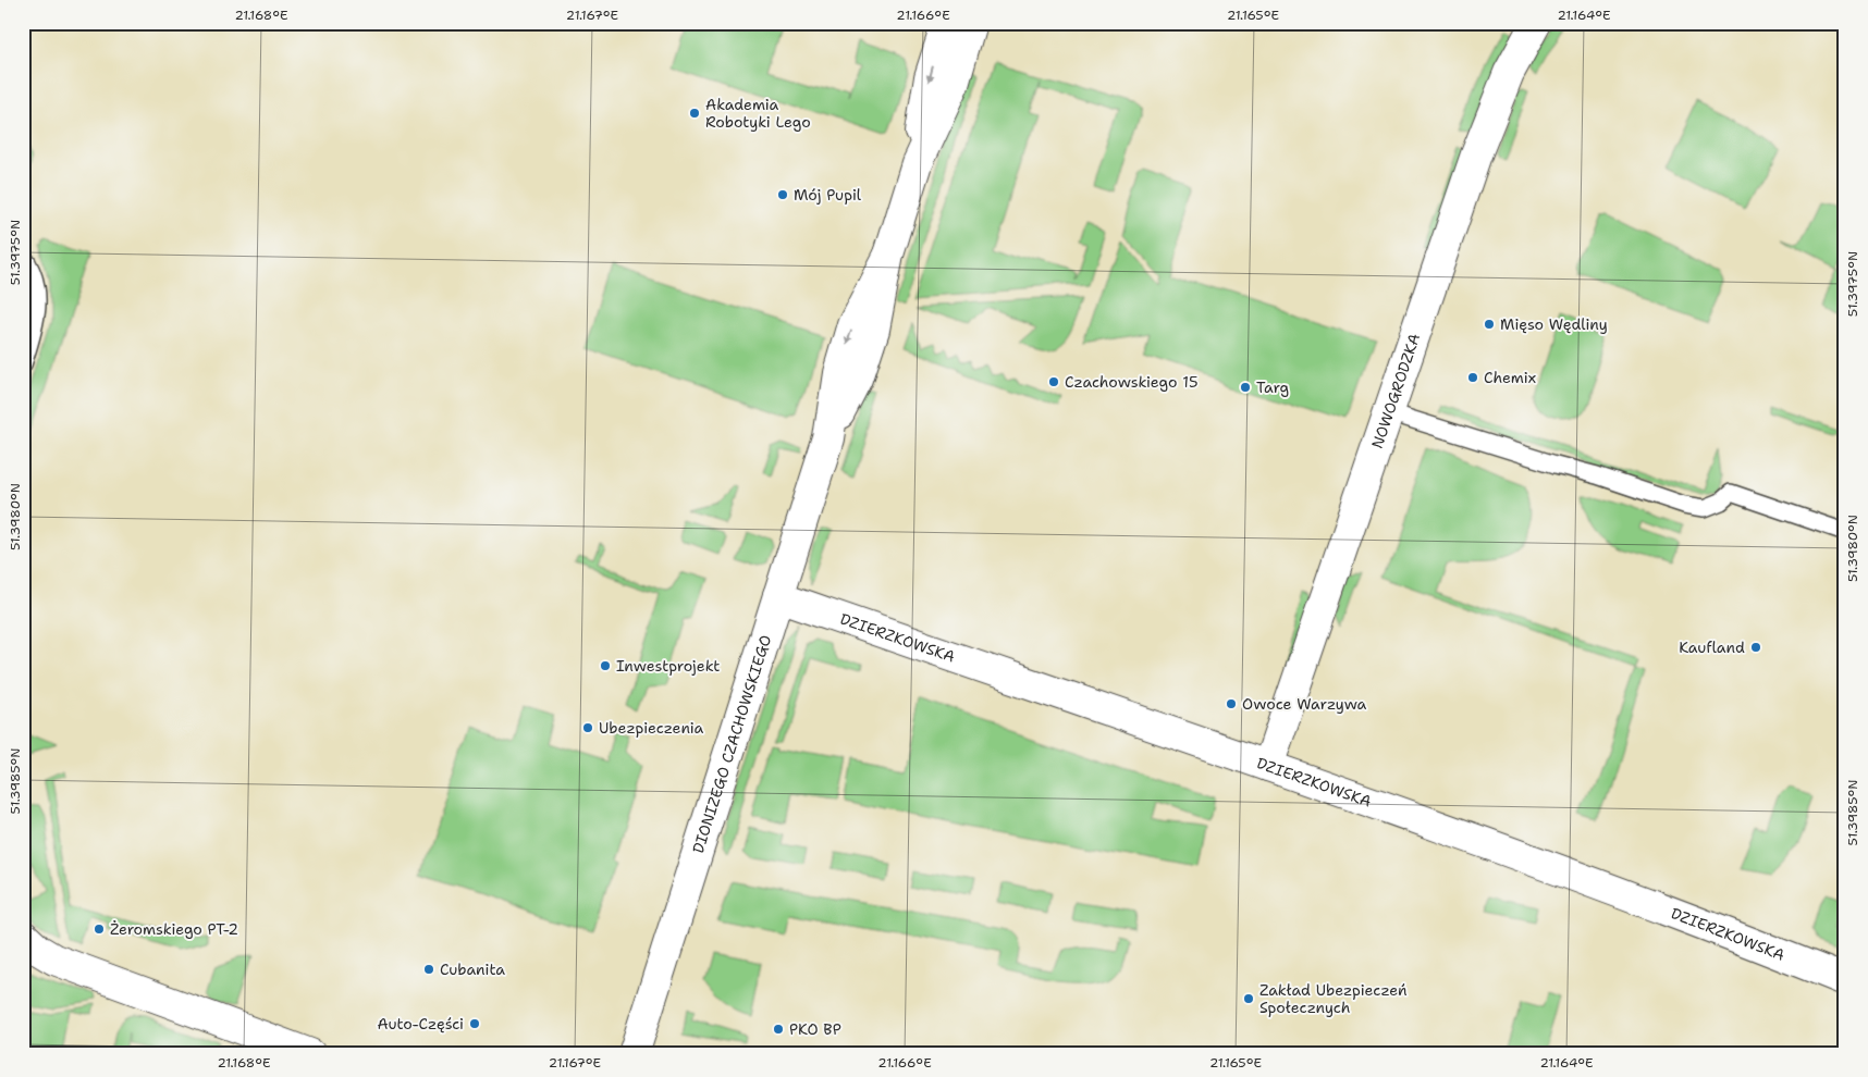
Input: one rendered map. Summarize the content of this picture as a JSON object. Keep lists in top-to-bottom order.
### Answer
{
  "streets": {
    "street": ["NOWOGRODZKA", "DZIERZKOWSKA", "DIONIZEGO CZACHOWSKIEGO"]
  },
  "crossings": [
    ["NOWOGRODZKA", "DZIERZKOWSKA"],
    ["DZIERZKOWSKA", "DIONIZEGO CZACHOWSKIEGO"]
  ],
  "places": [
    "Akademia Robotyki Lego",
    "Mój Pupil",
    "Mięso Wędliny",
    "Chemix",
    "Czachowskiego 15",
    "Targ",
    "Kaufland",
    "Inwestprojekt",
    "Owoce Warzywa",
    "Ubezpieczenia",
    "Żeromskiego PT-2",
    "Cubanita",
    "Zakład Ubezpieczeń Społecznych",
    "Auto-Części",
    "PKO BP"
  ],
  "coordinates": [
    "21.168°E",
    "21.167°E",
    "21.166°E",
    "21.165°E",
    "21.164°E",
    "51.3975°N",
    "51.3980°N",
    "51.3985°N"
  ]
}
